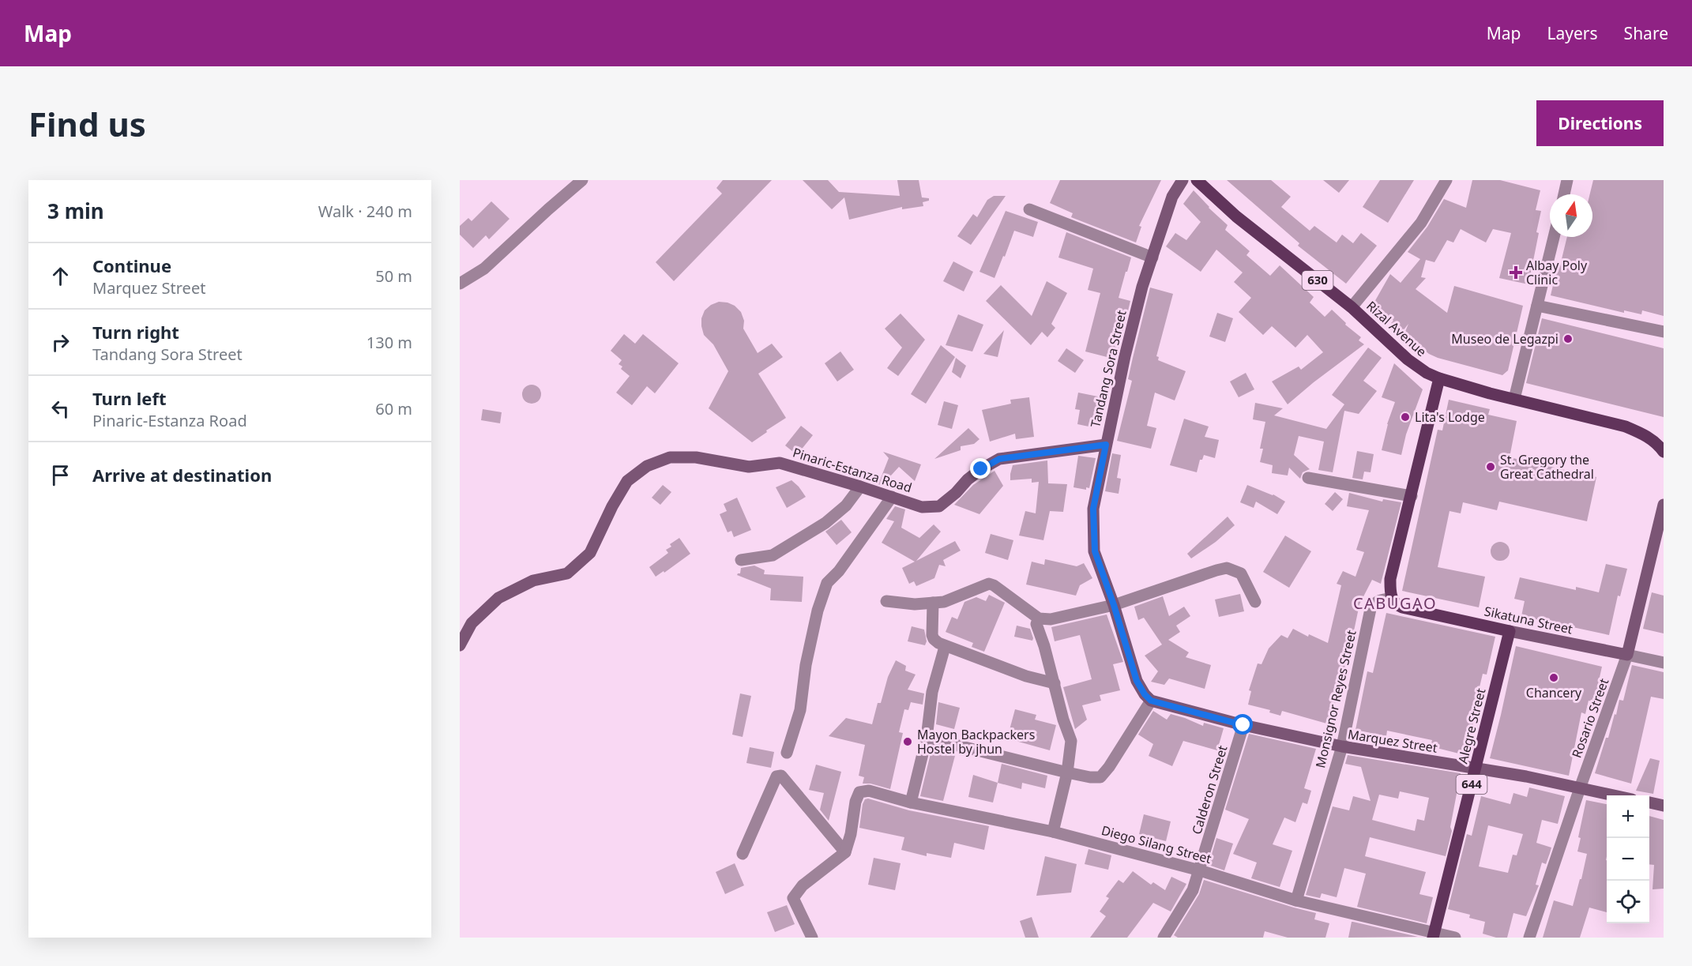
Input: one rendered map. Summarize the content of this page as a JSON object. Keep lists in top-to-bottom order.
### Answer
{
  "streets": {
    "main road": [
      "630",
      "Rizal Avenue",
      "Sikatuna Street",
      "Alegre Street",
      "644"
    ],
    "street": [
      "Tandang Sora Street",
      "Pinaric-Estanza Road",
      "Monsignor Reyes Street",
      "Rosario Street",
      "Marquez Street",
      "Calderon Street",
      "Diego Silang Street"
    ]
  },
  "crossings": [
    ["Tandang Sora Street", "Pinaric-Estanza Road"],
    ["Tandang Sora Street", "Marquez Street"],
    ["Sikatuna Street", "Monsignor Reyes Street"],
    ["Sikatuna Street", "Rosario Street"],
    ["Sikatuna Street", "Alegre Street"],
    ["Monsignor Reyes Street", "Marquez Street"],
    ["Monsignor Reyes Street", "Diego Silang Street"],
    ["Rosario Street", "Marquez Street"],
    ["Alegre Street", "Marquez Street"],
    ["Alegre Street", "Diego Silang Street"],
    ["Marquez Street", "Calderon Street"],
    ["Calderon Street", "Diego Silang Street"]
  ],
  "districts": ["CABUGAO"],
  "places": {
    "health": ["Albay Poly Clinic"],
    "other": [
      "Museo de Legazpi",
      "Lita's Lodge",
      "St. Gregory the Great Cathedral",
      "Chancery",
      "Mayon Backpackers Hostel by jhun"
    ]
  },
  "north": "top",
  "page": {
    "header": "Map",
    "nav": ["Map", "Layers", "Share"],
    "buttons": "Directions",
    "title": "Find us",
    "heading": ["3 min", "Walk · 240 m"],
    "list": [
      ["Continue", "Marquez Street", "50 m"],
      ["Turn right", "Tandang Sora Street", "130 m"],
      ["Turn left", "Pinaric-Estanza Road", "60 m"],
      "Arrive at destination"
    ],
    "map_buttons": ["+", "−"]
  }
}
